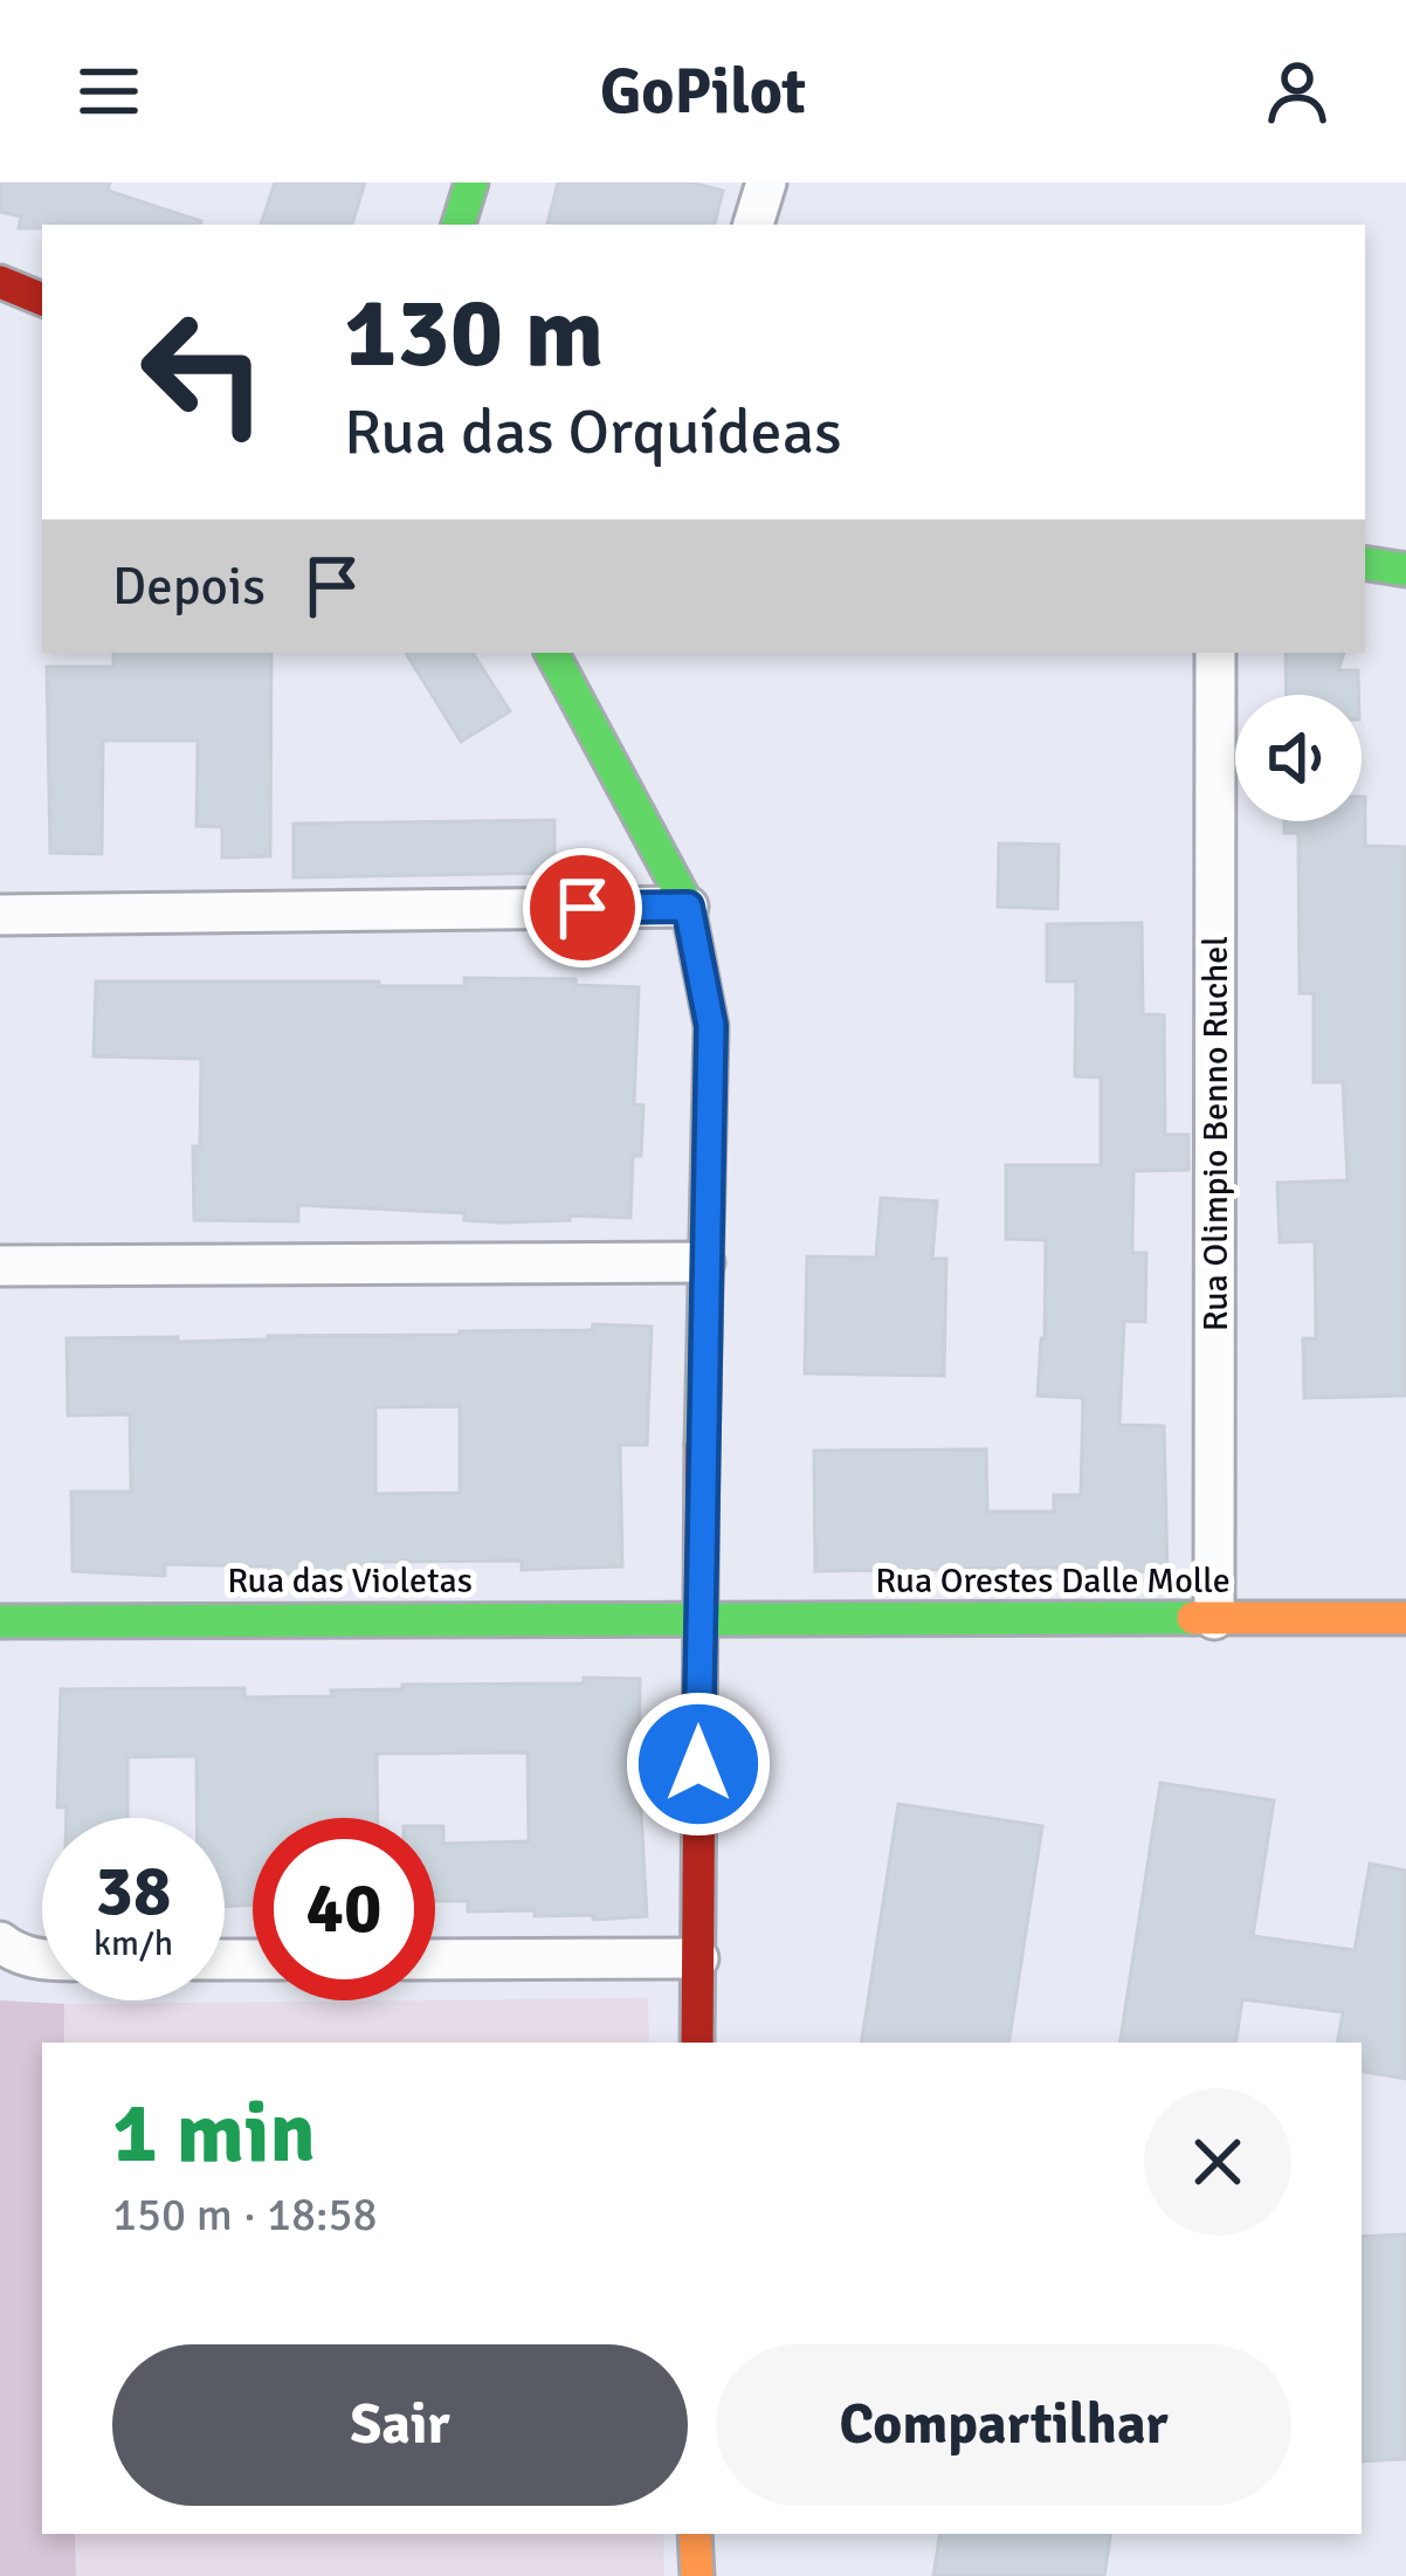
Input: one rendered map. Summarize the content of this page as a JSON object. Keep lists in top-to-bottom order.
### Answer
{
  "streets": {
    "street": ["Rua Olimpio Benno Ruchel", "Rua das Violetas", "Rua Orestes Dalle Molle"]
  },
  "crossings": [
    ["Rua Olimpio Benno Ruchel", "Rua Orestes Dalle Molle"],
    ["Rua das Violetas", "Rua Orestes Dalle Molle"]
  ],
  "page": {
    "header": "GoPilot",
    "turn": ["130 m", "Rua das Orquídeas"],
    "then": "Depois",
    "speed": "38 km/h",
    "limit": "40",
    "heading": ["1 min", "150 m · 18:58"],
    "buttons": ["Sair", "Compartilhar"]
  }
}
